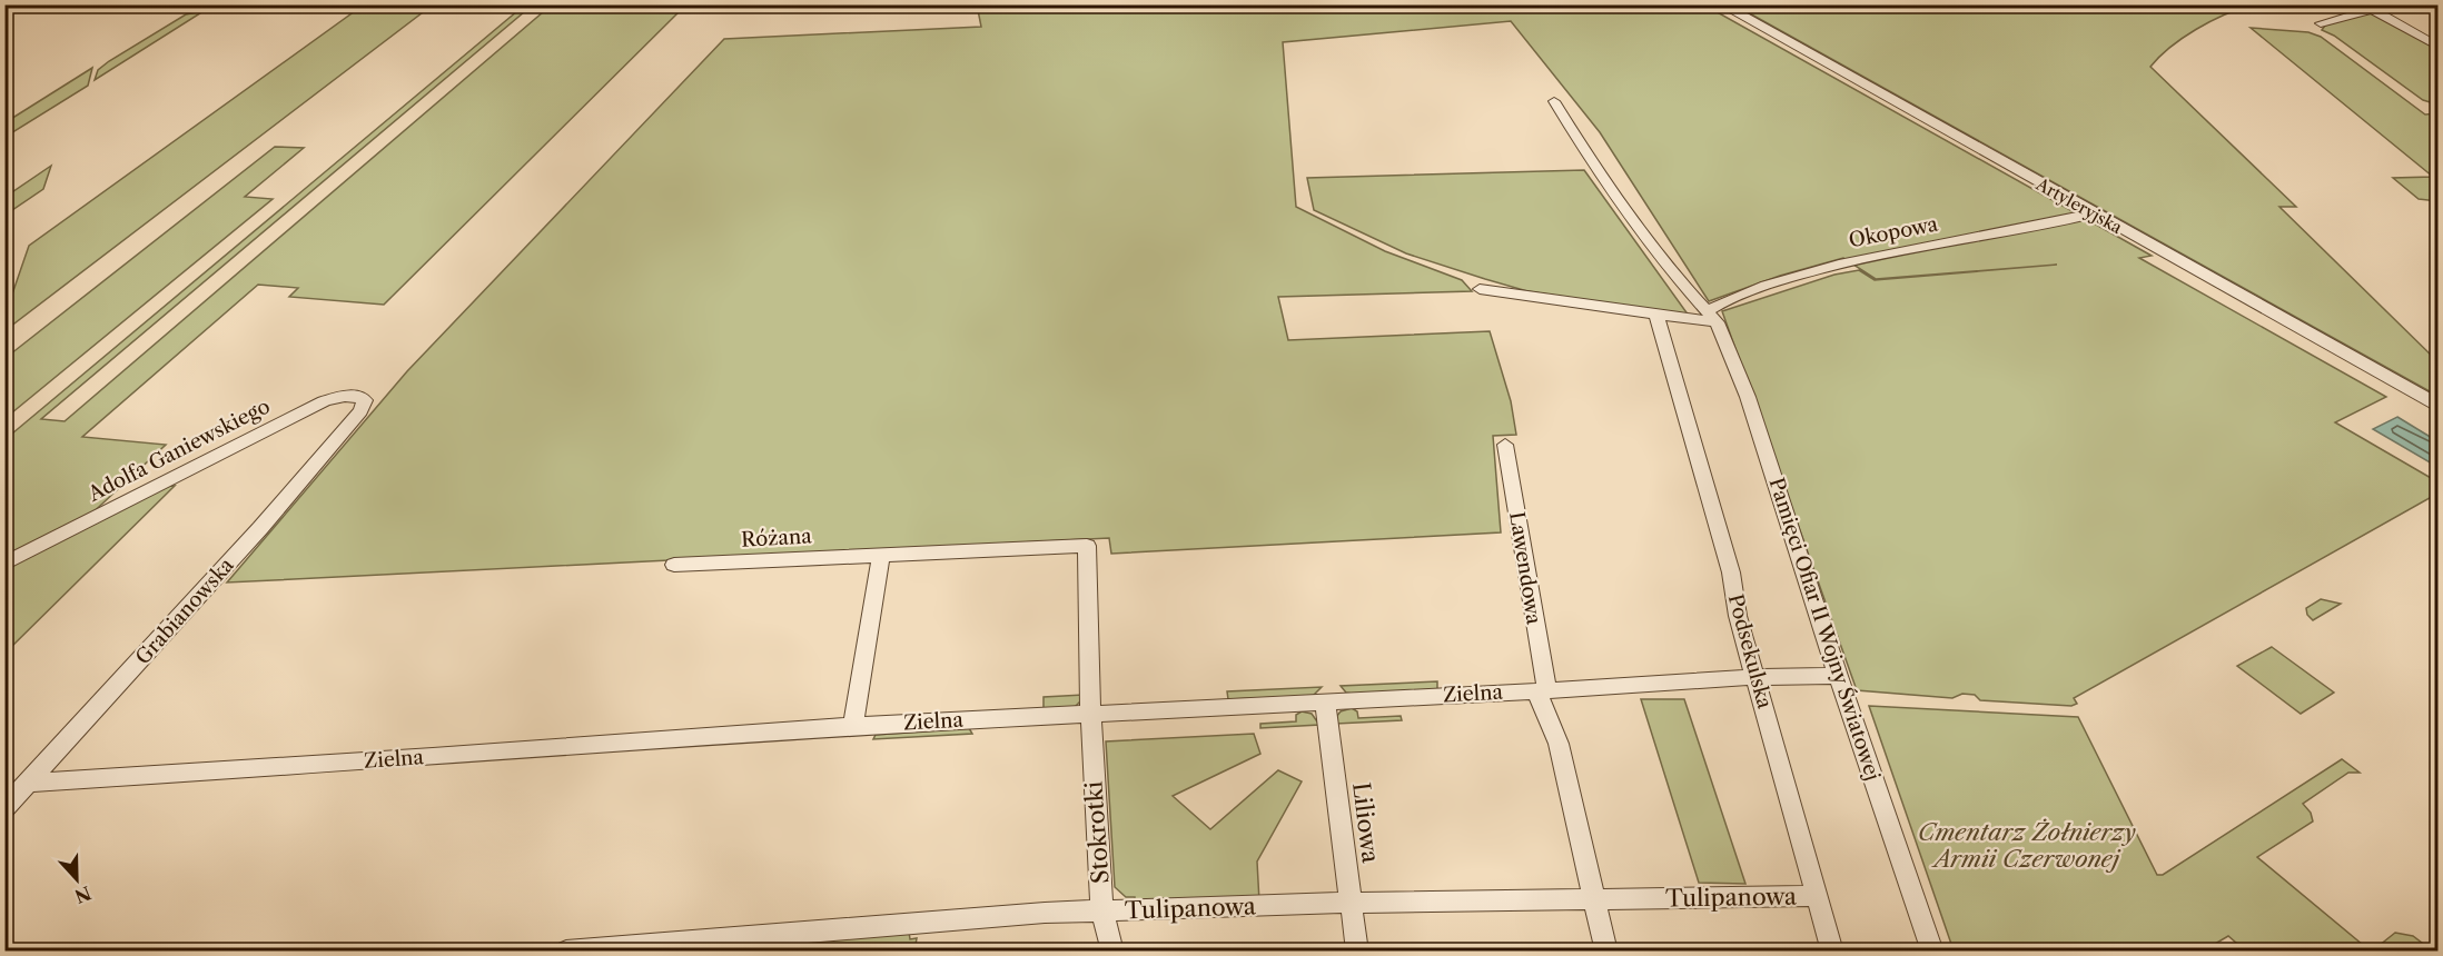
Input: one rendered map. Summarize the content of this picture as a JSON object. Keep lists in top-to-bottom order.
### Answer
{
  "streets": {
    "street": [
      "Artyleryjska",
      "Okopowa",
      "Adolfa Ganiewskiego",
      "Różana",
      "Lawendowa",
      "Grabianowska",
      "Pamięci Ofiar II Wojny Światowej",
      "Podsekulska",
      "Zielna",
      "Liliowa",
      "Stokrotki",
      "Tulipanowa"
    ]
  },
  "crossings": [
    ["Artyleryjska", "Okopowa"],
    ["Okopowa", "Pamięci Ofiar II Wojny Światowej"],
    ["Adolfa Ganiewskiego", "Grabianowska"],
    ["Różana", "Stokrotki"],
    ["Lawendowa", "Zielna"],
    ["Lawendowa", "Tulipanowa"],
    ["Grabianowska", "Zielna"],
    ["Pamięci Ofiar II Wojny Światowej", "Zielna"],
    ["Podsekulska", "Zielna"],
    ["Podsekulska", "Tulipanowa"],
    ["Zielna", "Liliowa"],
    ["Zielna", "Stokrotki"],
    ["Liliowa", "Tulipanowa"],
    ["Stokrotki", "Tulipanowa"]
  ],
  "parks": ["Cmentarz Żołnierzy Armii Czerwonej"],
  "north": "bottom"
}
